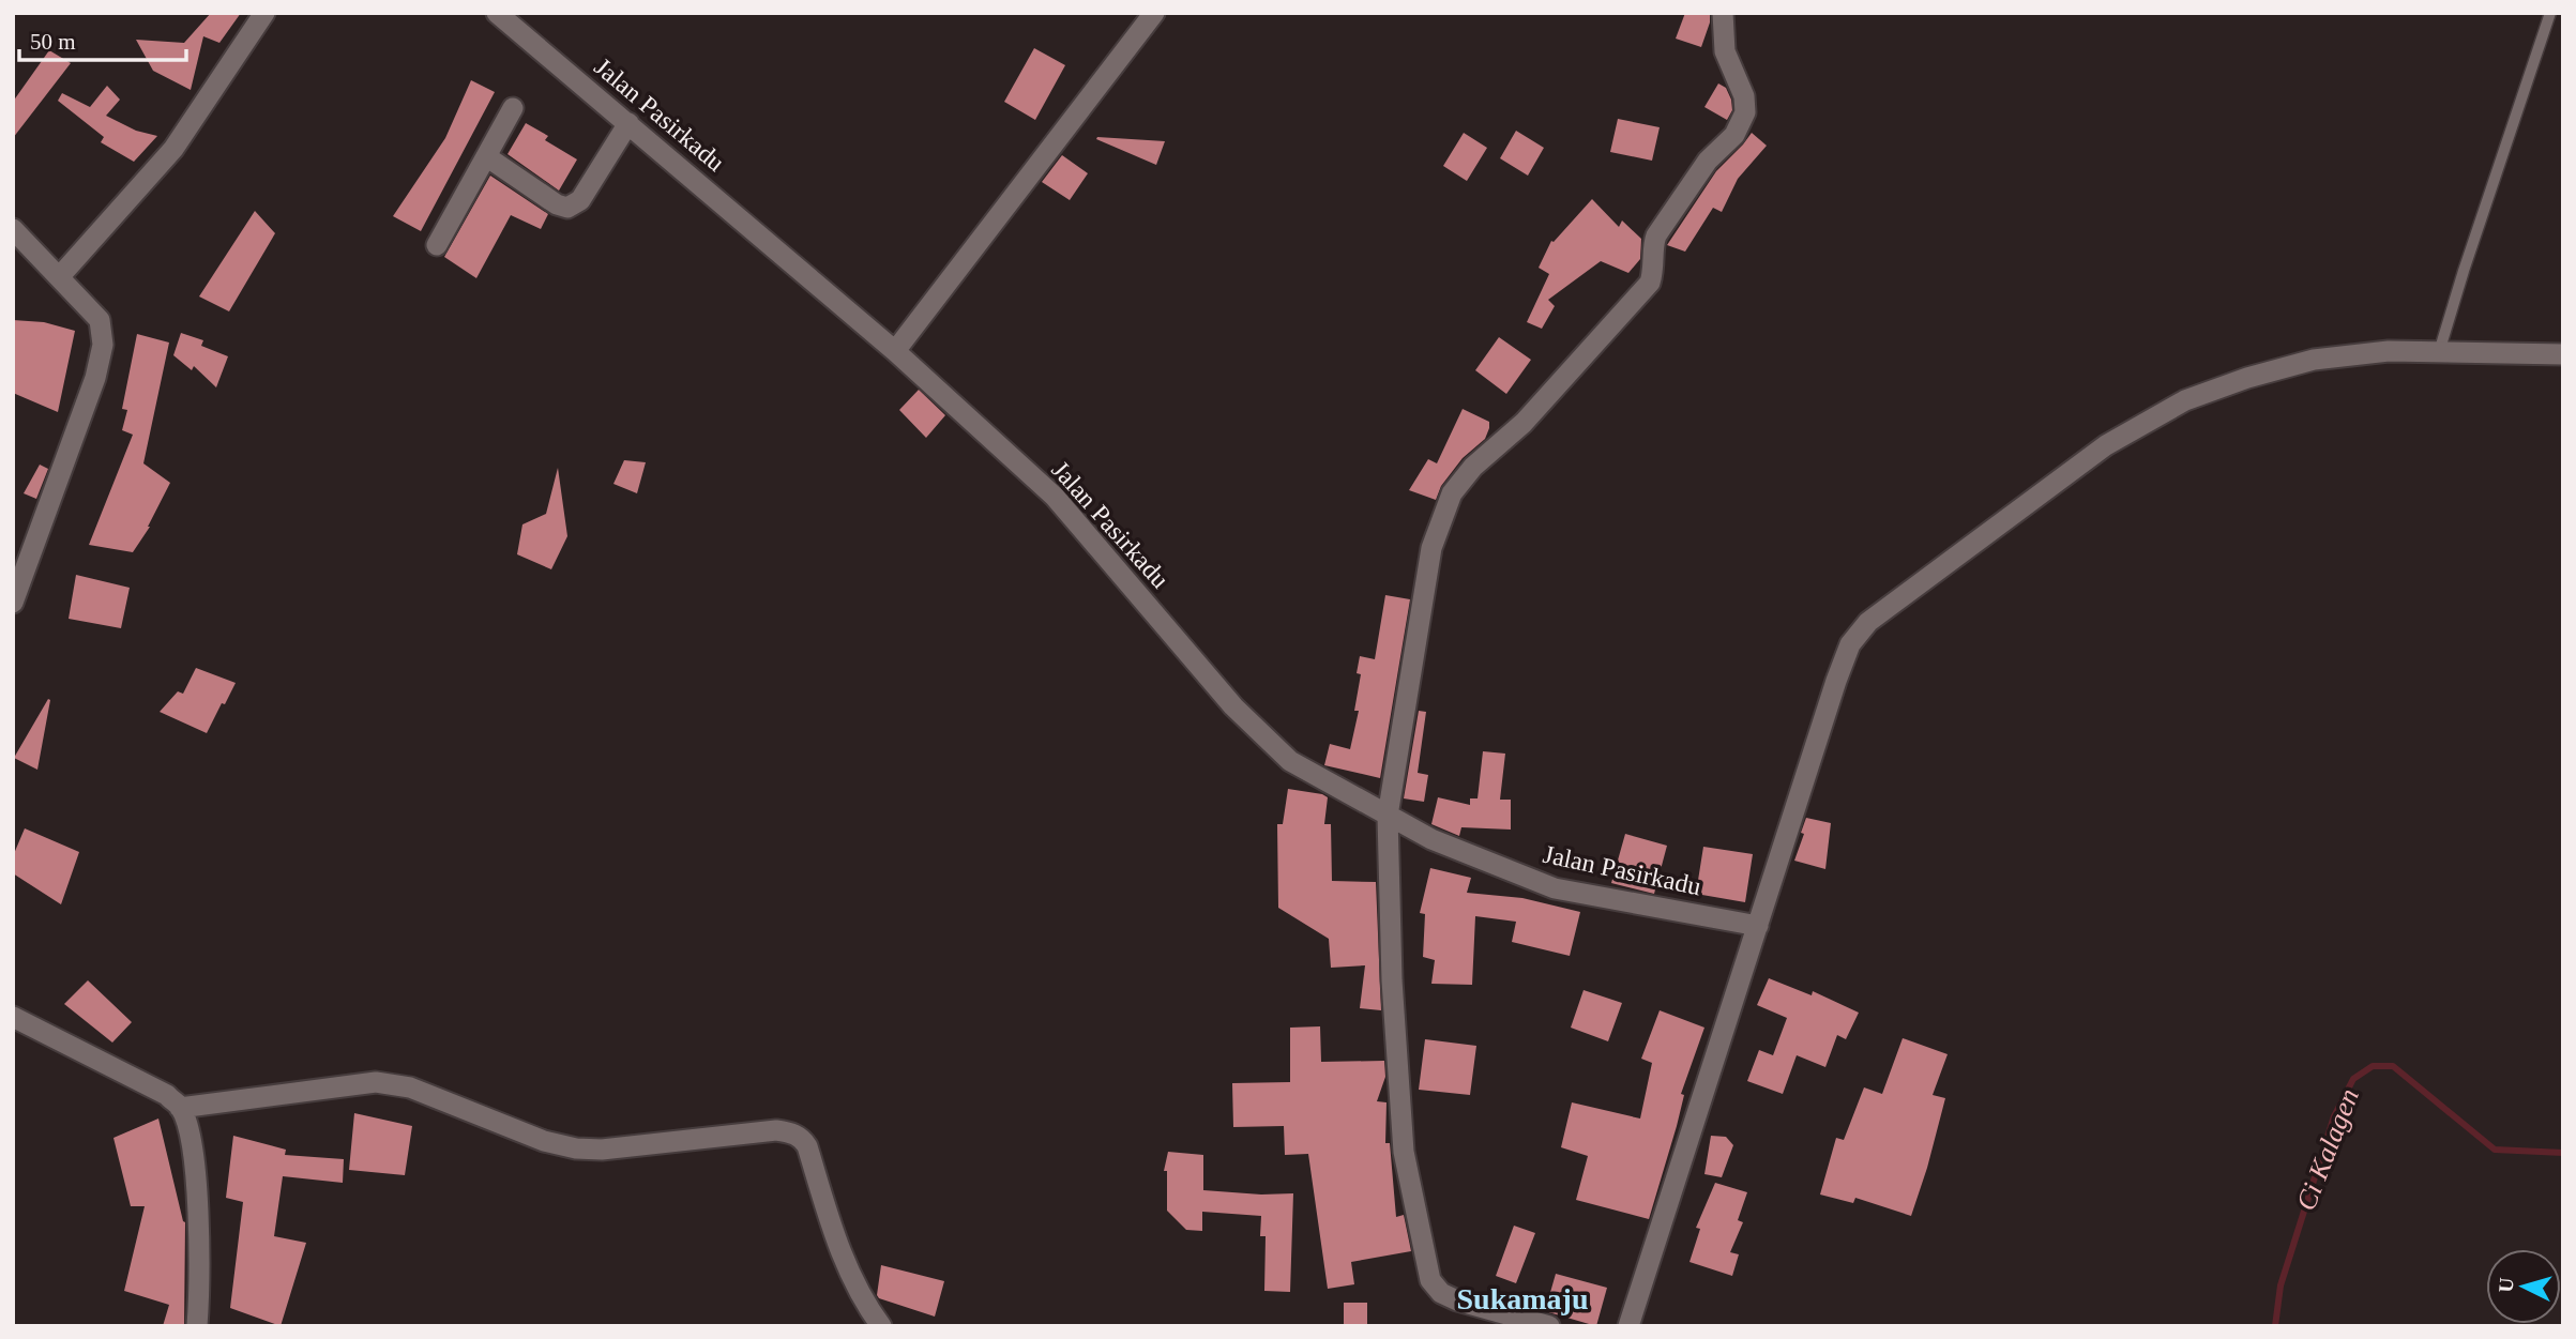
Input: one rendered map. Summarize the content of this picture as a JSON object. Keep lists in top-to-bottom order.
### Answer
{
  "streets": {
    "street": ["Jalan Pasirkadu"]
  },
  "districts": ["Sukamaju"],
  "water": ["Ci Kalagen"],
  "scale_bar": "50 m",
  "north": "left"
}
